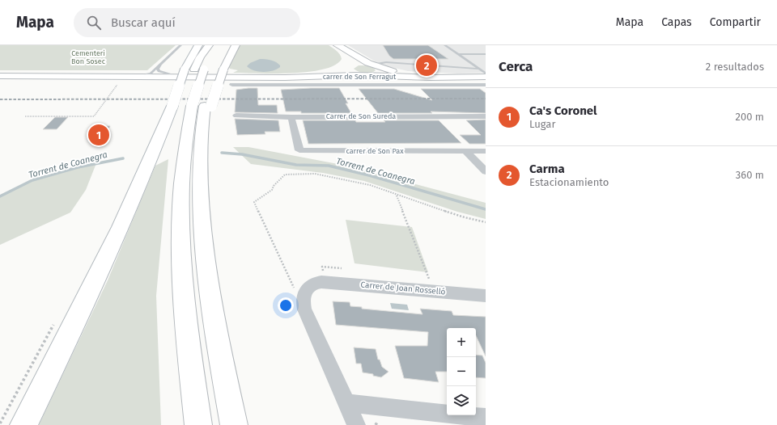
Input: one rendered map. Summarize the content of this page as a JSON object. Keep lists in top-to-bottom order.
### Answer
{
  "streets": {
    "street": [
      "carrer de Son Ferragut",
      "Carrer de Son Sureda",
      "carrer de Son Pax",
      "Carrer de Joan Rosselló"
    ]
  },
  "crossings": [
    ["Carrer de Son Sureda", "carrer de Son Pax"]
  ],
  "water": ["Torrent de Coanegra"],
  "parks": ["Cementeri Bon Sosec"],
  "page": {
    "header": "Mapa",
    "search": "Buscar aquí",
    "nav": ["Mapa", "Capas", "Compartir"],
    "heading": ["Cerca", "2 resultados"],
    "pins": ["2", "1"],
    "list": [
      {
        "mark": "1",
        "name": "Ca's Coronel",
        "note": "Lugar",
        "value": "200 m"
      },
      {
        "mark": "2",
        "name": "Carma",
        "note": "Estacionamiento",
        "value": "360 m"
      }
    ],
    "map_buttons": ["+", "−"]
  }
}
